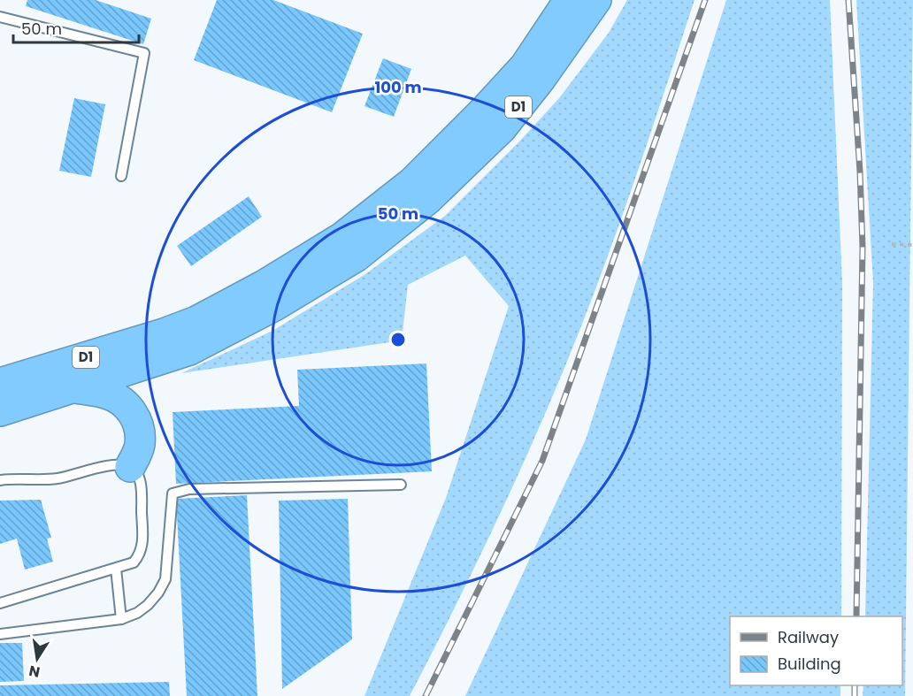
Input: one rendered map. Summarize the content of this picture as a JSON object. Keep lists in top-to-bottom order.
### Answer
{
  "streets": {
    "highway": ["D1"]
  },
  "legend": ["Railway", "Building"],
  "scale_bar": "50 m",
  "north": "bottom",
  "rings": ["100 m", "50 m"]
}
